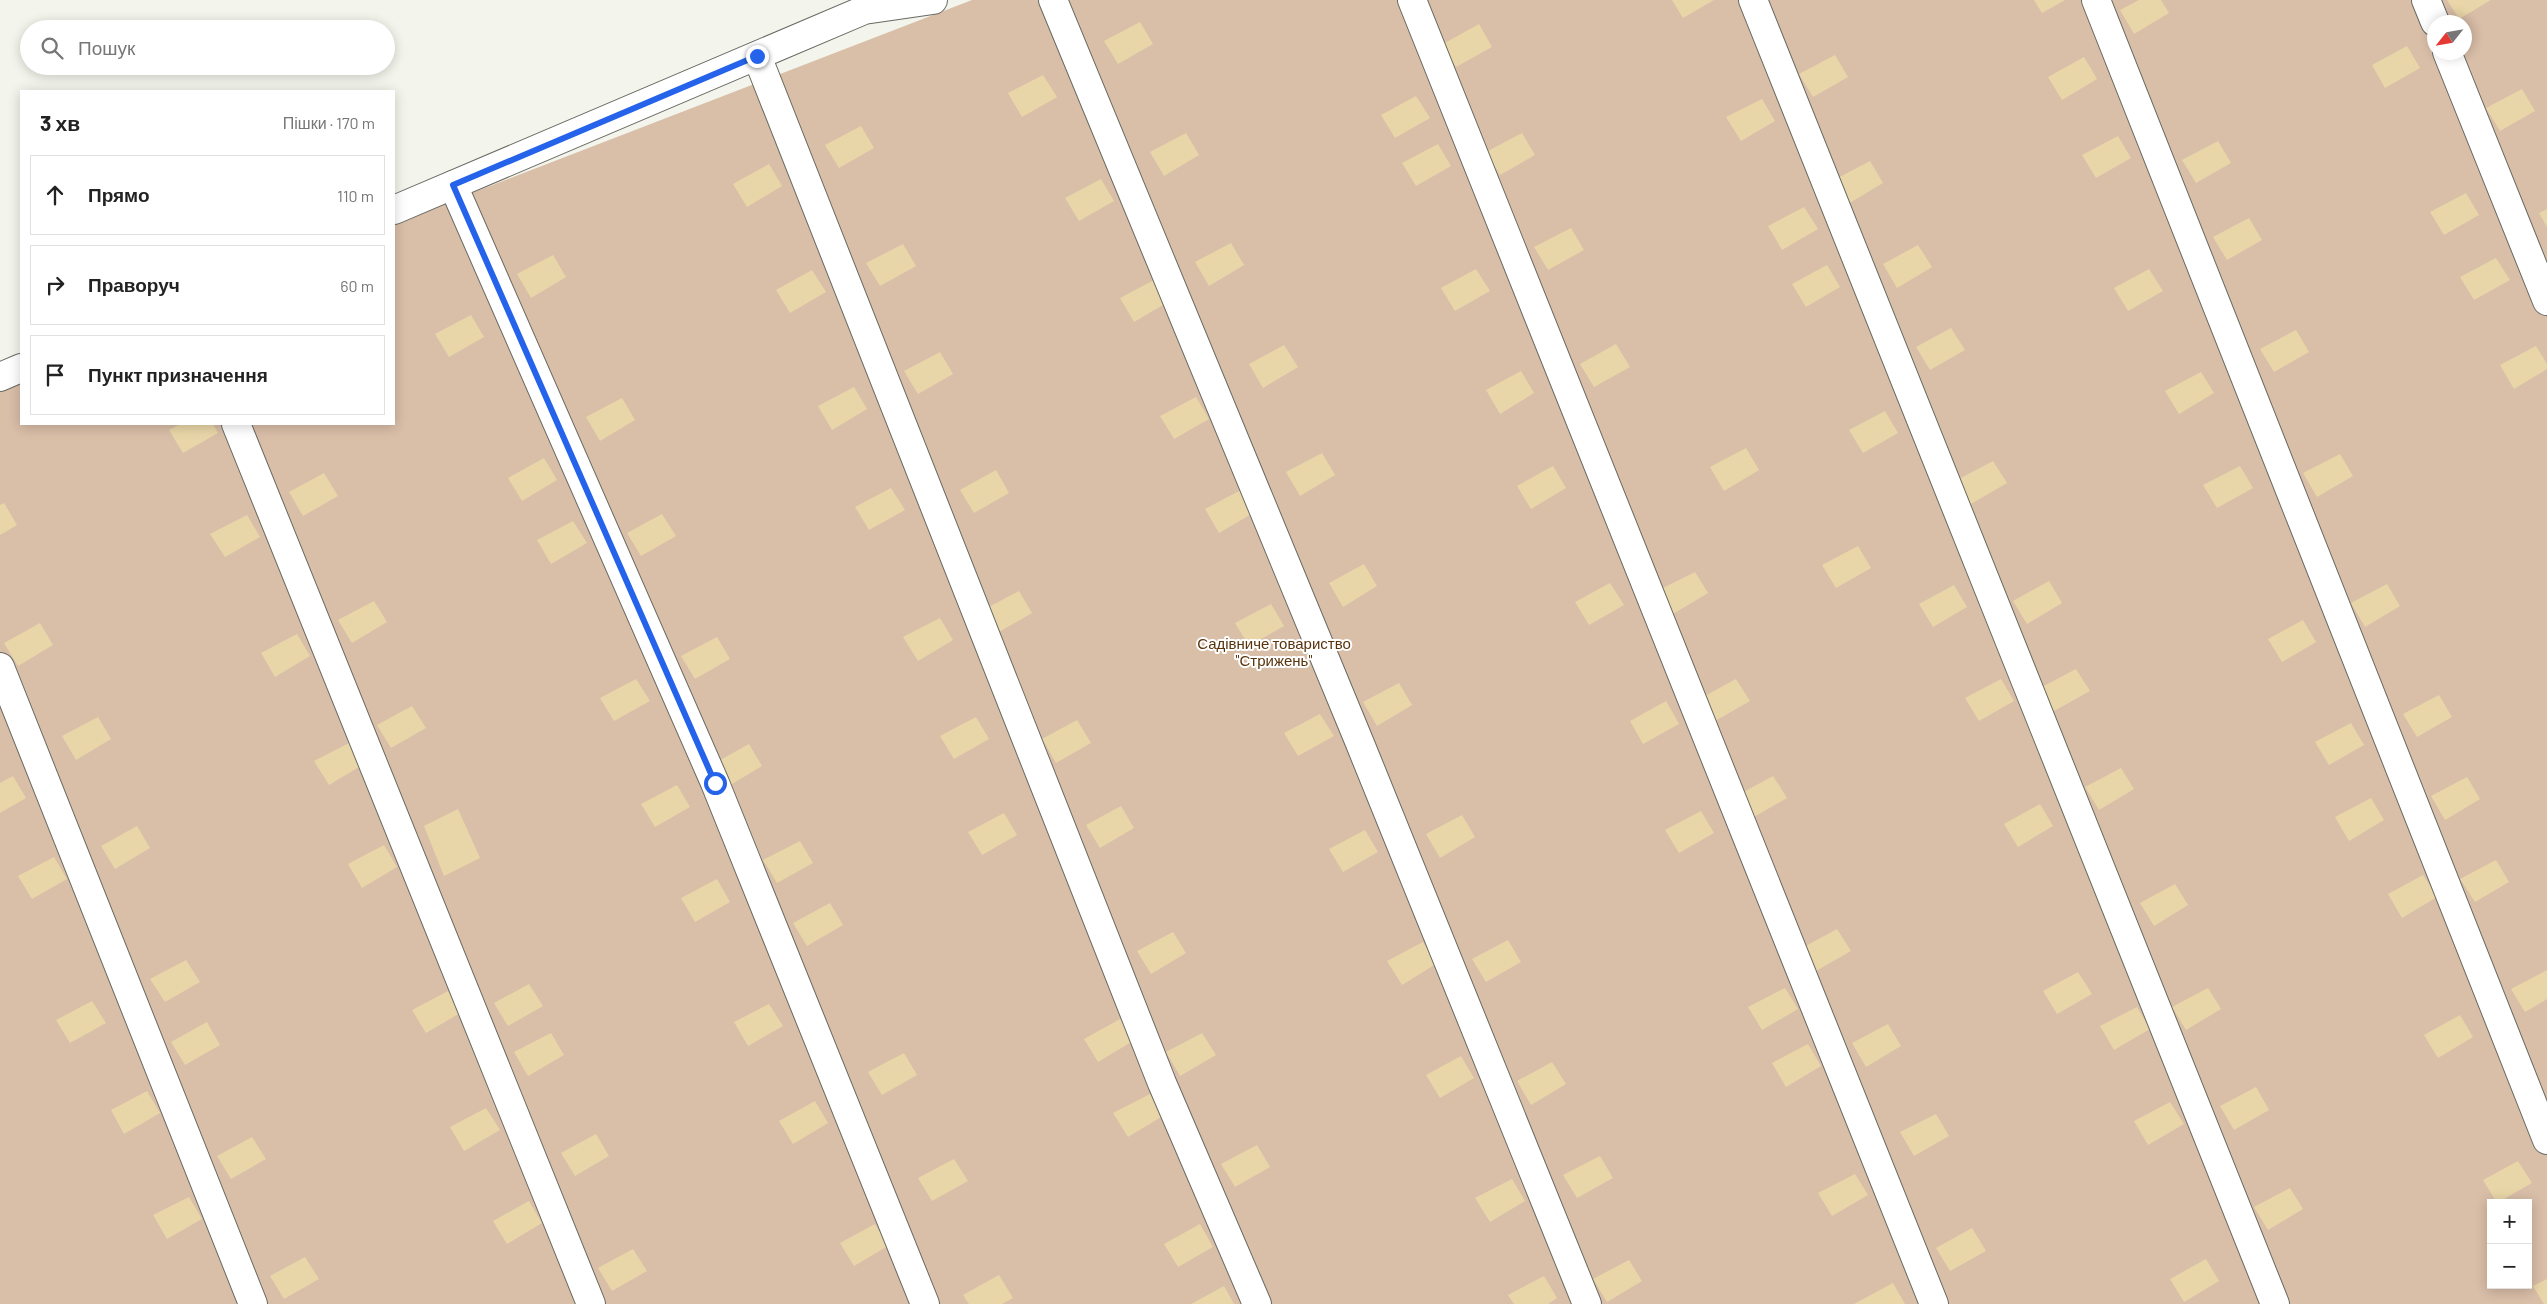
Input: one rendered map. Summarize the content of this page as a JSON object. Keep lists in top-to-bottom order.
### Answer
{
  "parks": ["Садівниче товариство \"Стрижень\""],
  "north": "bottom left",
  "page": {
    "search": "Пошук",
    "heading": ["3 хв", "Пішки · 170 m"],
    "list": [
      ["Прямо", "110 m"],
      ["Праворуч", "60 m"],
      "Пункт призначення"
    ],
    "map_buttons": ["+", "−"]
  }
}
